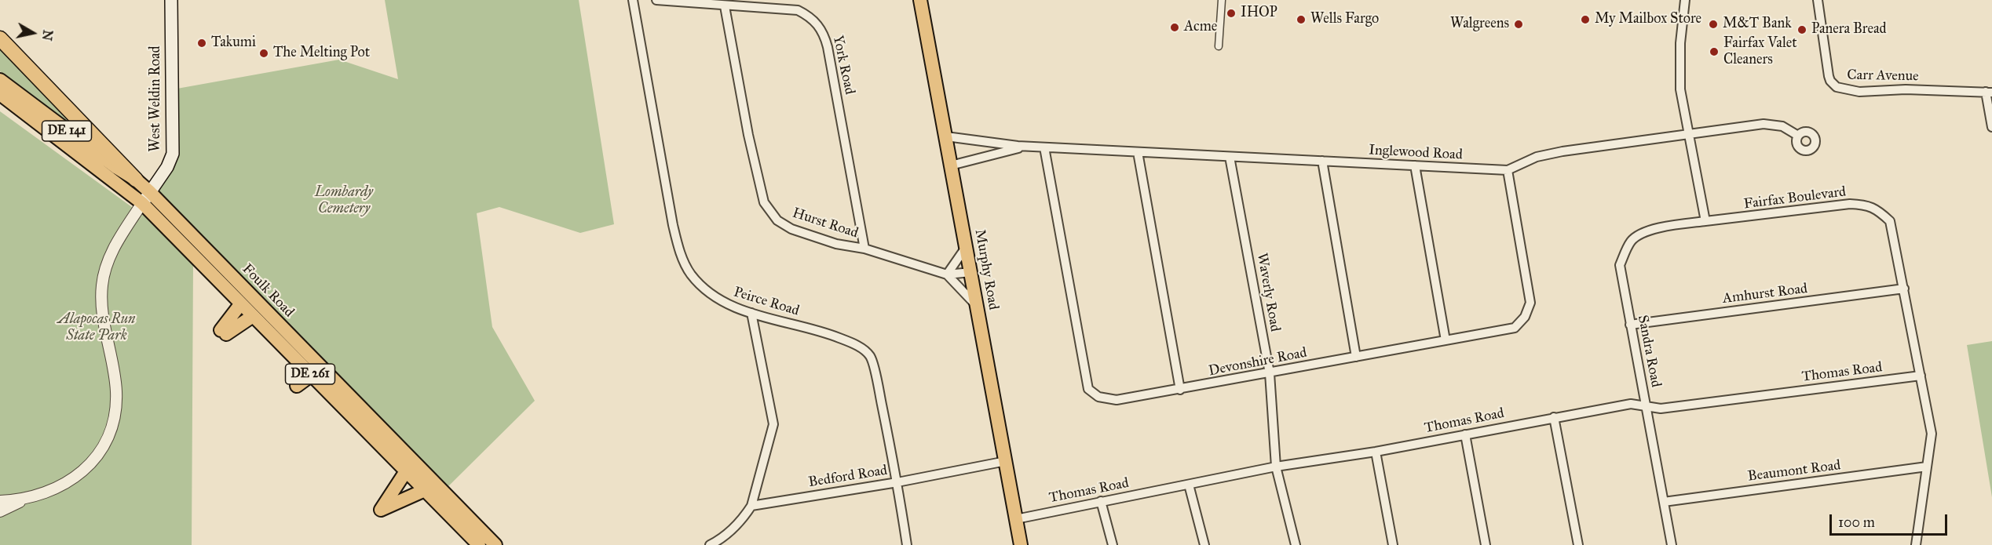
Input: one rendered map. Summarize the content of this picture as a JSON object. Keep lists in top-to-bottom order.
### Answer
{
  "streets": {
    "main road": [
      "West Weldin Road",
      "DE 141",
      "Murphy Road",
      "Foulk Road",
      "DE 261"
    ],
    "street": [
      "York Road",
      "Carr Avenue",
      "Inglewood Road",
      "Fairfax Boulevard",
      "Hurst Road",
      "Waverly Road",
      "Amhurst Road",
      "Peirce Road",
      "Sandra Road",
      "Devonshire Road",
      "Thomas Road",
      "Beaumont Road",
      "Bedford Road"
    ]
  },
  "crossings": [
    ["York Road", "Hurst Road"],
    ["West Weldin Road", "Foulk Road"],
    ["Inglewood Road", "Murphy Road"],
    ["Inglewood Road", "Waverly Road"],
    ["Inglewood Road", "Devonshire Road"],
    ["Fairfax Boulevard", "Amhurst Road"],
    ["Fairfax Boulevard", "Sandra Road"],
    ["Fairfax Boulevard", "Thomas Road"],
    ["Fairfax Boulevard", "Beaumont Road"],
    ["Hurst Road", "Murphy Road"],
    ["Murphy Road", "Thomas Road"],
    ["Murphy Road", "Bedford Road"],
    ["Waverly Road", "Devonshire Road"],
    ["Waverly Road", "Thomas Road"],
    ["Amhurst Road", "Sandra Road"],
    ["Peirce Road", "Bedford Road"],
    ["Sandra Road", "Thomas Road"],
    ["Sandra Road", "Beaumont Road"]
  ],
  "parks": ["Lombardy Cemetery", "Alapocas Run State Park"],
  "places": [
    "IHOP",
    "Wells Fargo",
    "My Mailbox Store",
    "Walgreens",
    "M&T Bank",
    "Acme",
    "Panera Bread",
    "Takumi",
    "Fairfax Valet Cleaners",
    "The Melting Pot"
  ],
  "scale_bar": "100 m",
  "north": "right"
}
